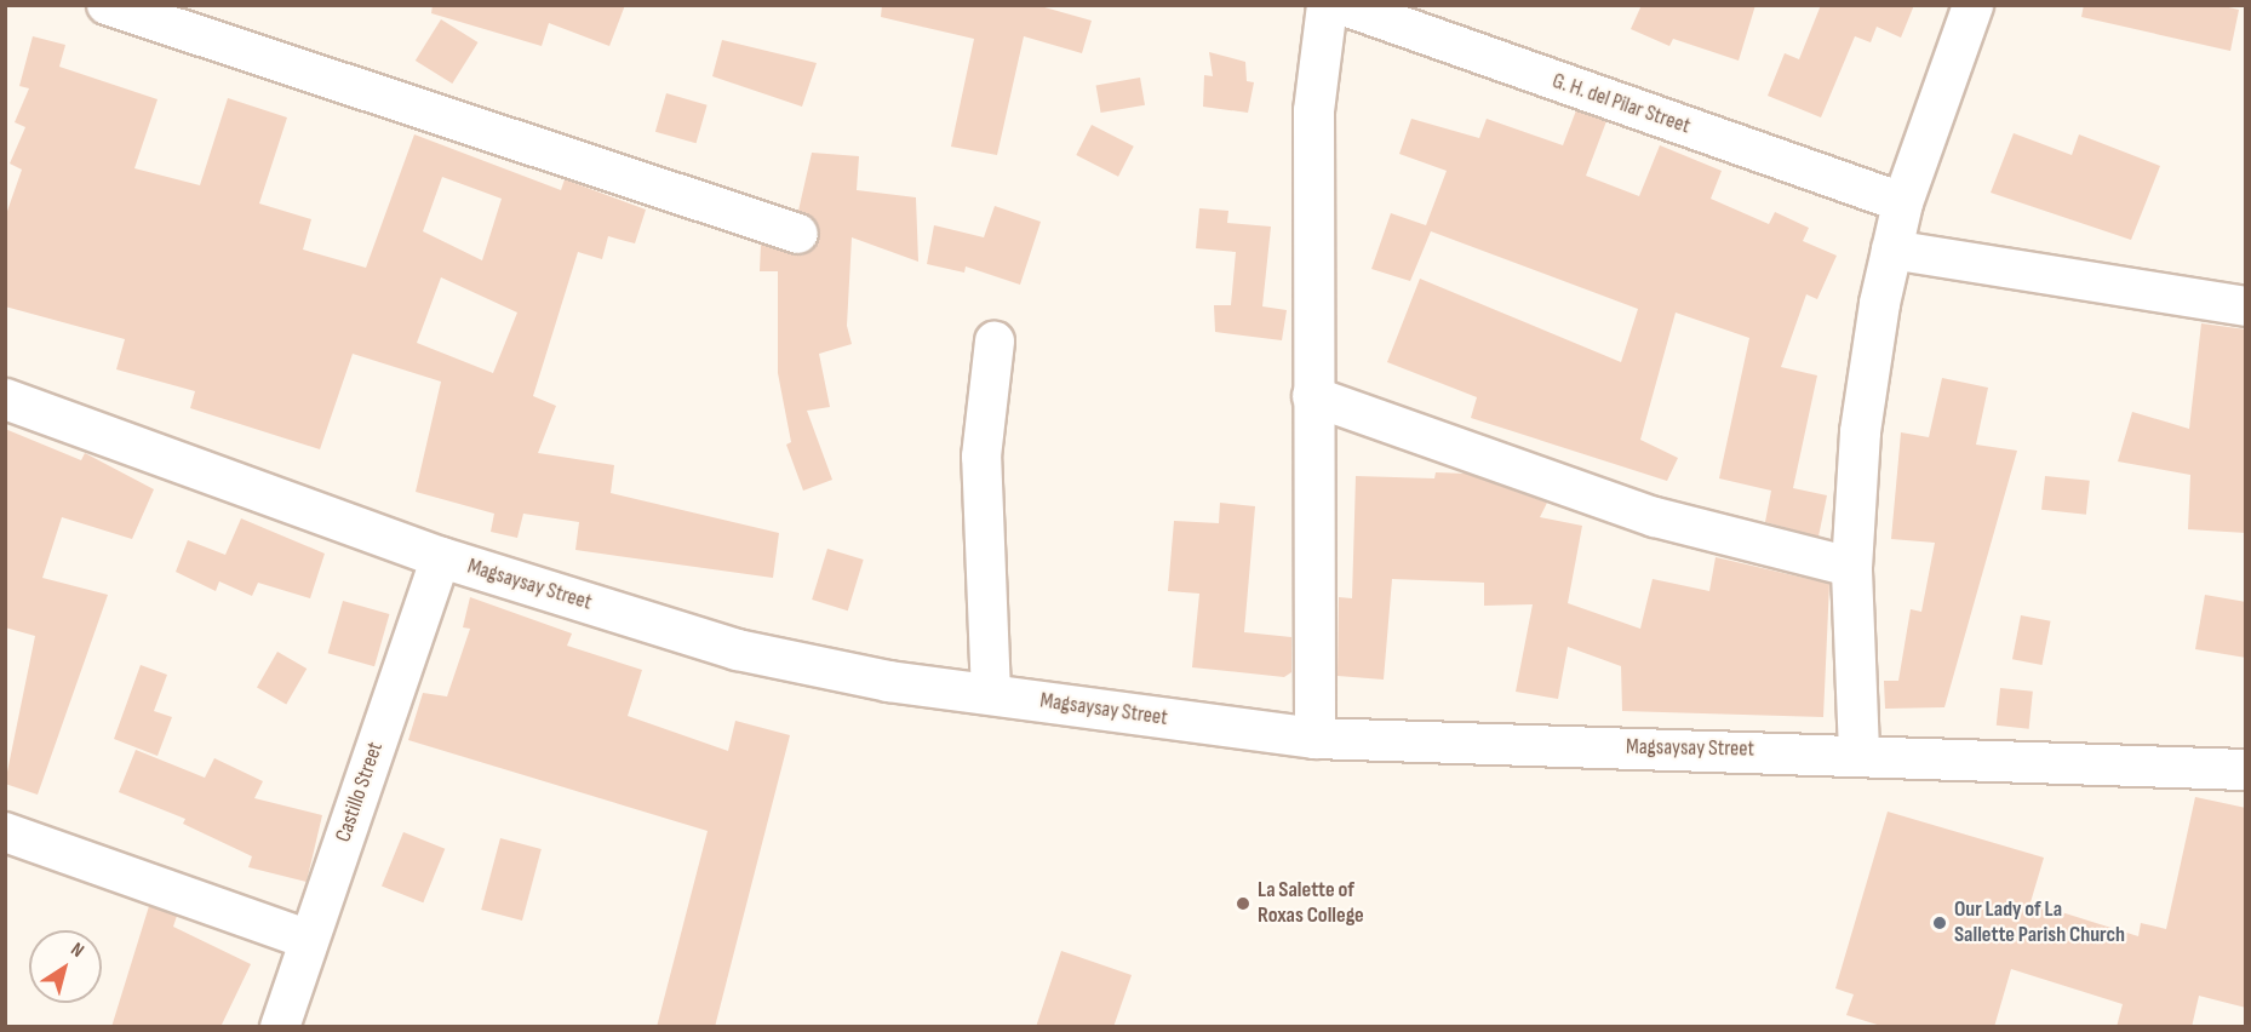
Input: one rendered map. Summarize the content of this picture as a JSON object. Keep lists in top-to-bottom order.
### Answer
{
  "streets": {
    "street": ["G. H. del Pilar Street", "Magsaysay Street", "Castillo Street"]
  },
  "crossings": [
    ["Magsaysay Street", "Castillo Street"]
  ],
  "places": ["La Salette of Roxas College", "Our Lady of La Sallette Parish Church"],
  "north": "top right"
}
